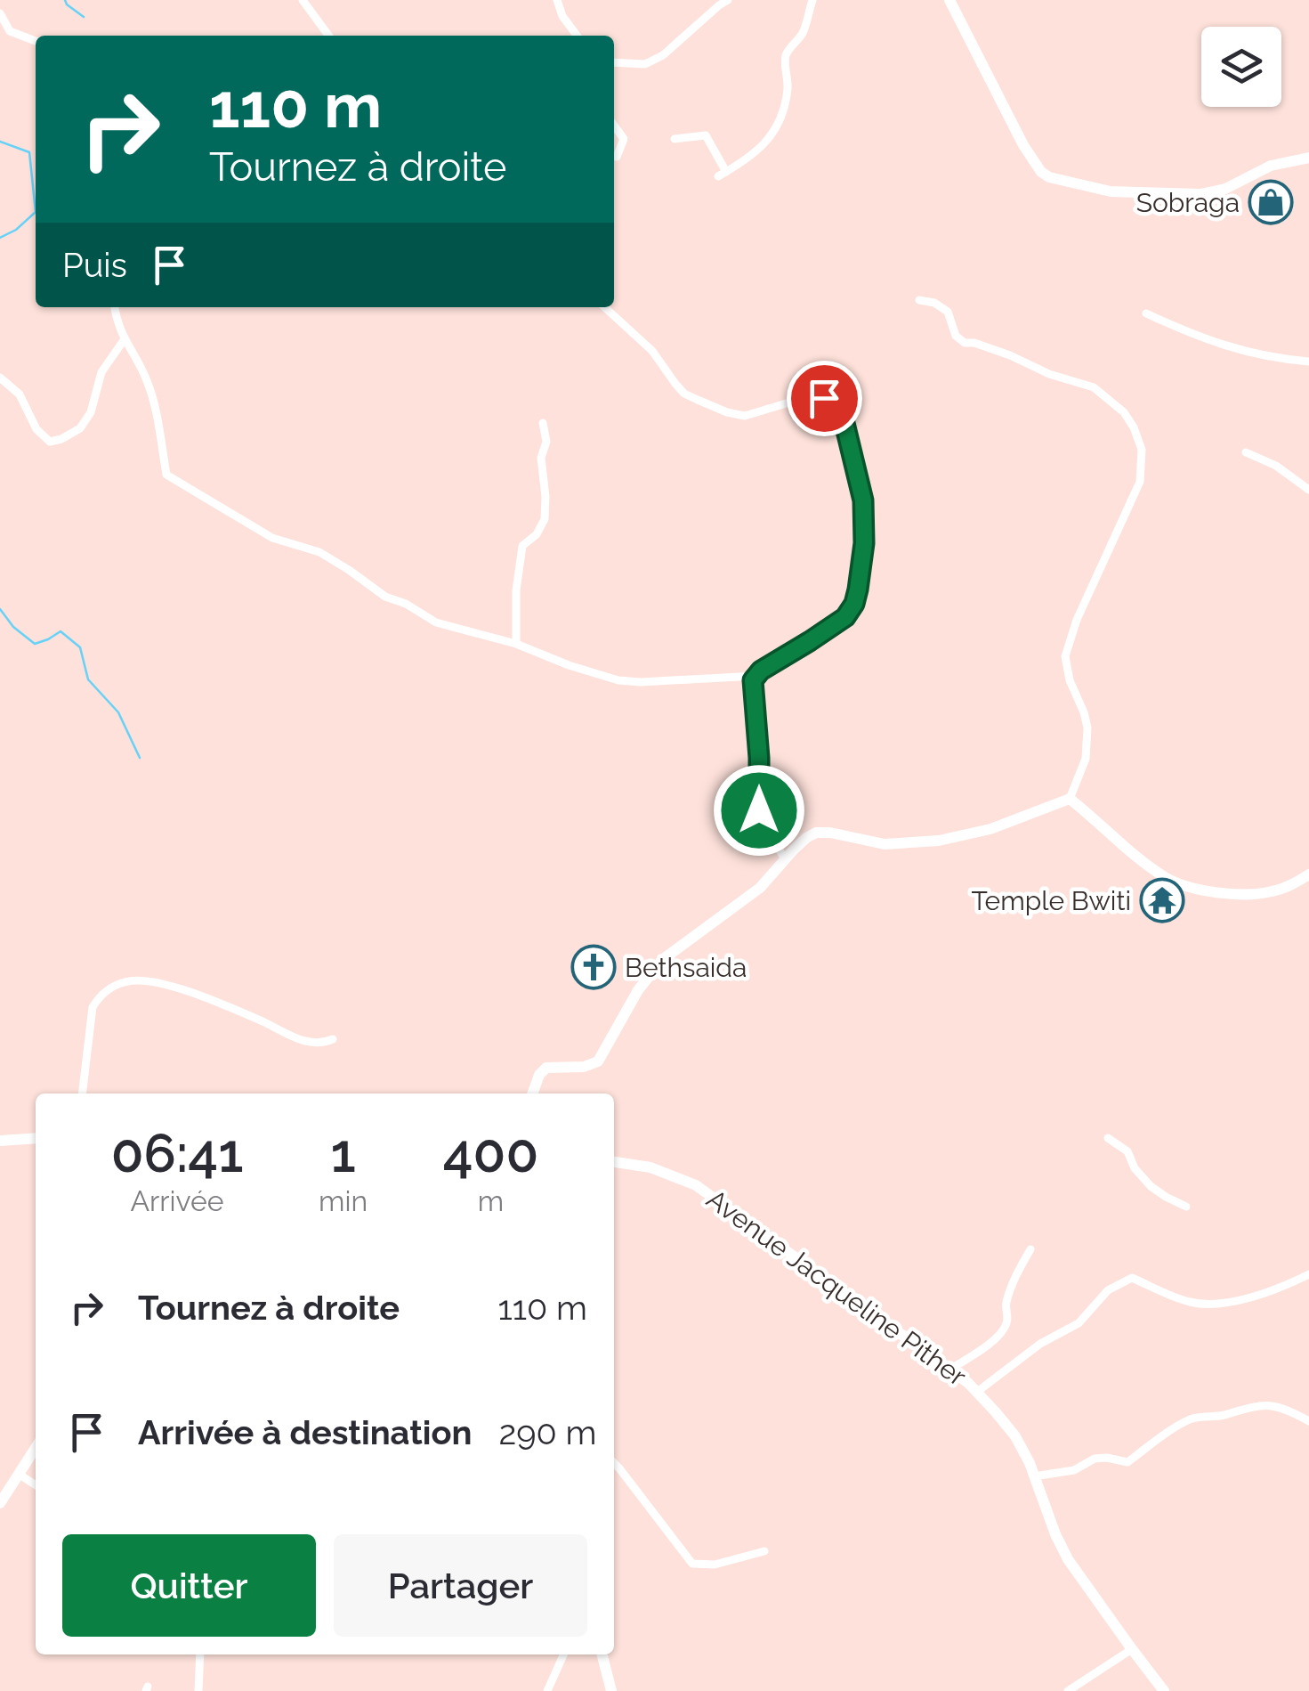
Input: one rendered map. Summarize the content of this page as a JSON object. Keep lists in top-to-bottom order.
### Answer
{
  "streets": {
    "street": ["Avenue Jacqueline Pither"]
  },
  "places": {
    "shop": ["Sobraga"],
    "temple": ["Temple Bwiti"],
    "church": ["Bethsaida"]
  },
  "page": {
    "turn": ["110 m", "Tournez à droite"],
    "then": "Puis",
    "eta": [
      "06:41",
      "Arrivée",
      "1",
      "min",
      "400",
      "m"
    ],
    "list": [
      {
        "name": "Tournez à droite",
        "value": "110 m"
      },
      {
        "name": "Arrivée à destination",
        "value": "290 m"
      }
    ],
    "buttons": ["Quitter", "Partager"]
  }
}
